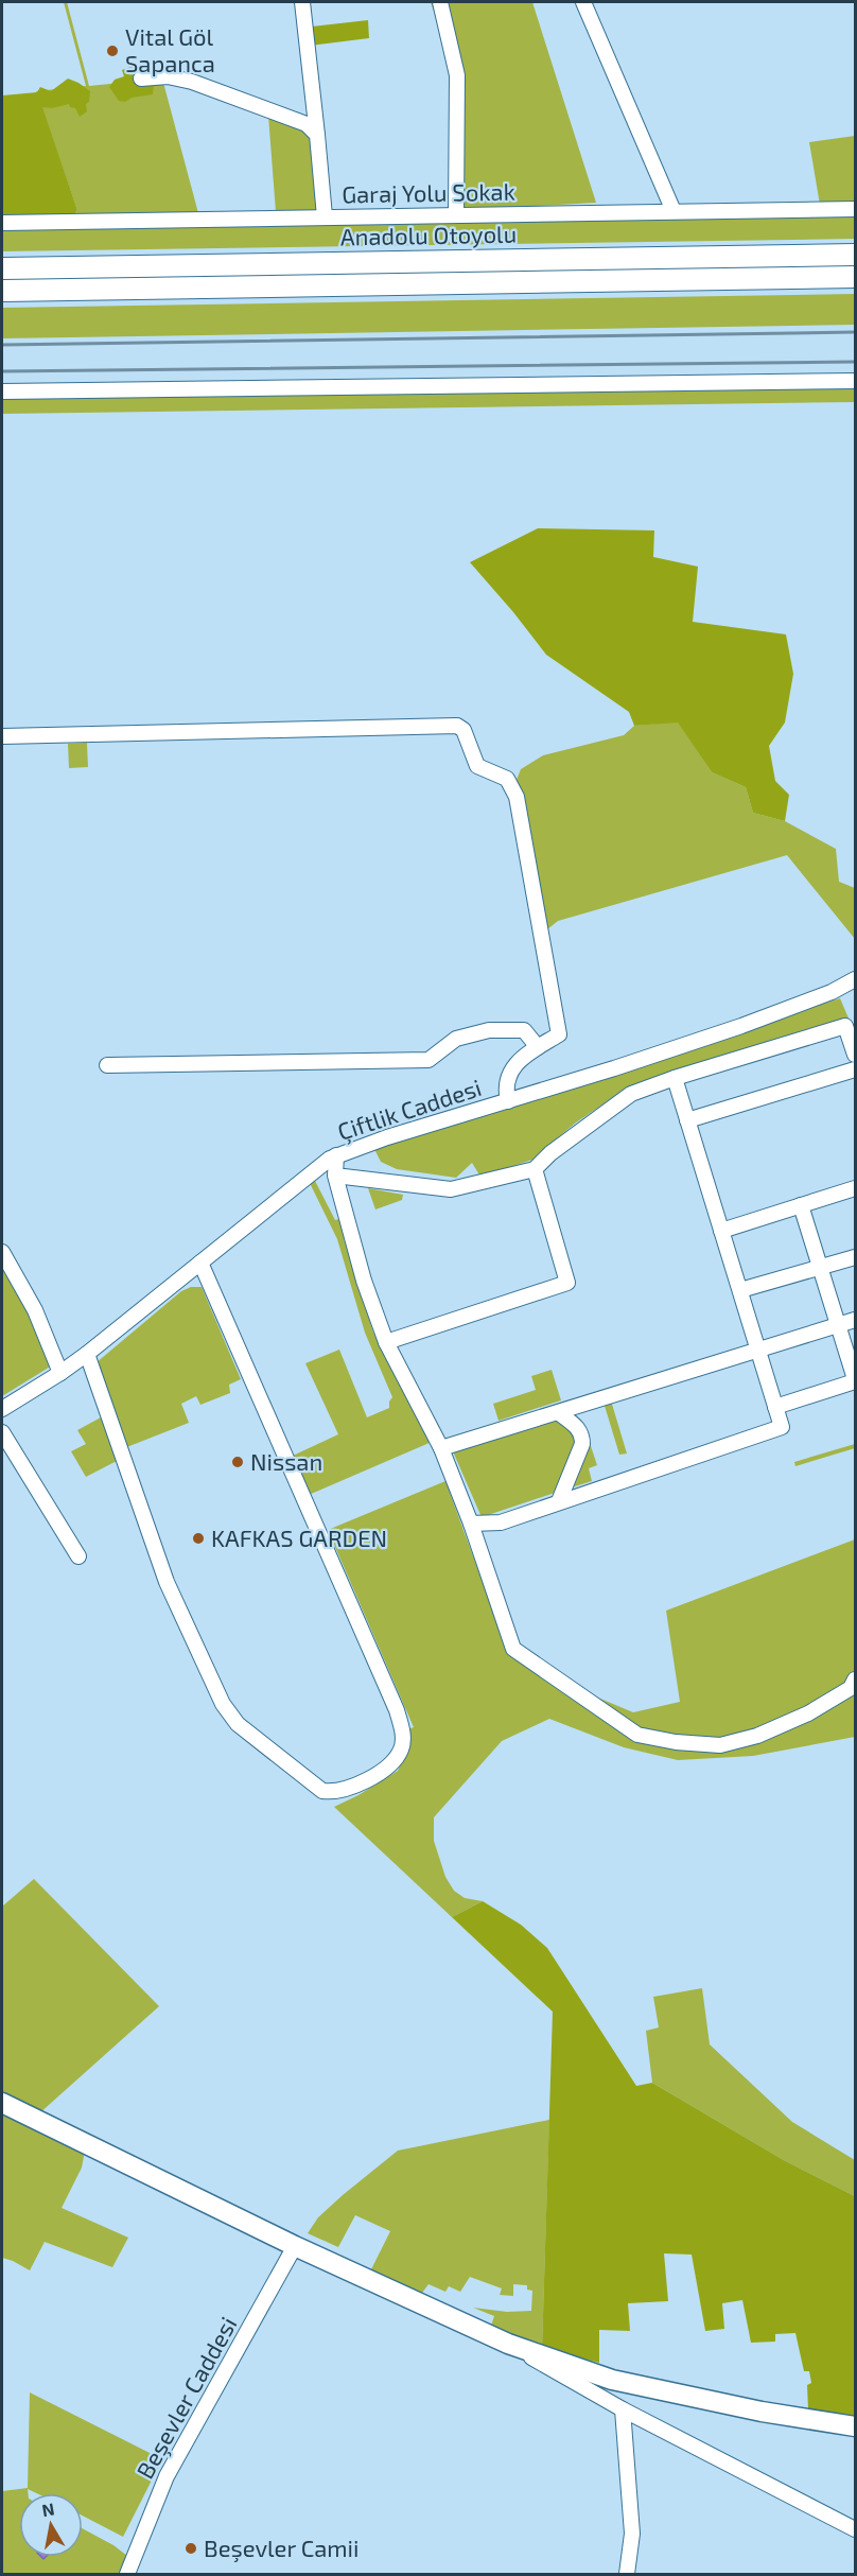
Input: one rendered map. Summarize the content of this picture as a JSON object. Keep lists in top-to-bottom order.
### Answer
{
  "streets": {
    "highway": ["Anadolu Otoyolu"],
    "street": ["Garaj Yolu Sokak", "Çiftlik Caddesi", "Beşevler Caddesi"]
  },
  "places": [
    "Vital Göl Sapanca",
    "Nissan",
    "KAFKAS GARDEN",
    "Beşevler Camii"
  ],
  "north": "top"
}
